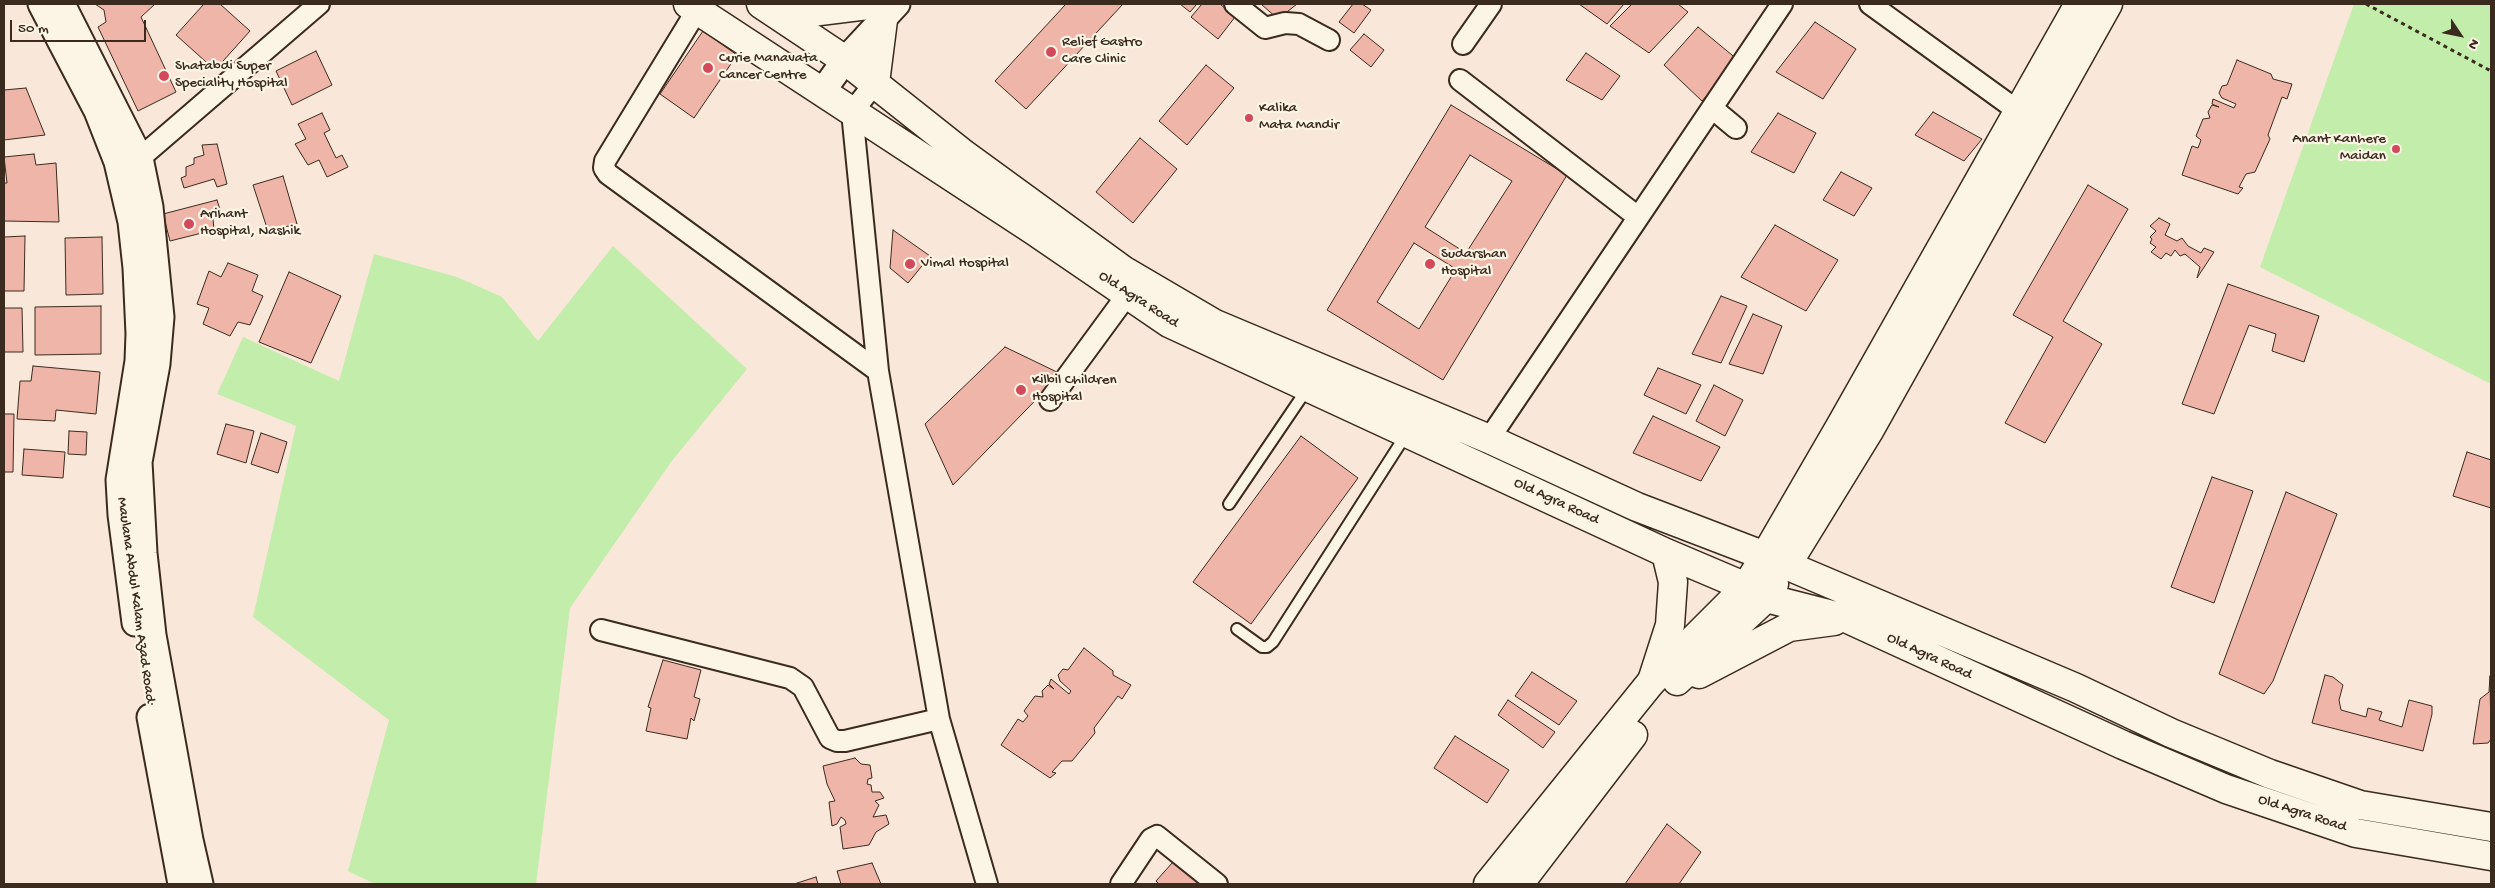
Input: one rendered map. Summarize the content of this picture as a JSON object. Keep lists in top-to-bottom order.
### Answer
{
  "streets": {
    "main road": ["Old Agra Road"],
    "street": ["Maulana Abdul Kalam Azad Road"]
  },
  "places": [
    "Relief Gastro Care Clinic",
    "Curie Manavata Cancer Centre",
    "Shatabdi Super Speciality Hospital",
    "Kalika Mata Mandir",
    "Anant Kanhere Maidan",
    "Arihant Hospital, Nashik",
    "Vimal Hospital",
    "Sudarshan Hospital",
    "Kilbil Children Hospital"
  ],
  "scale_bar": "50 m",
  "north": "bottom right"
}
